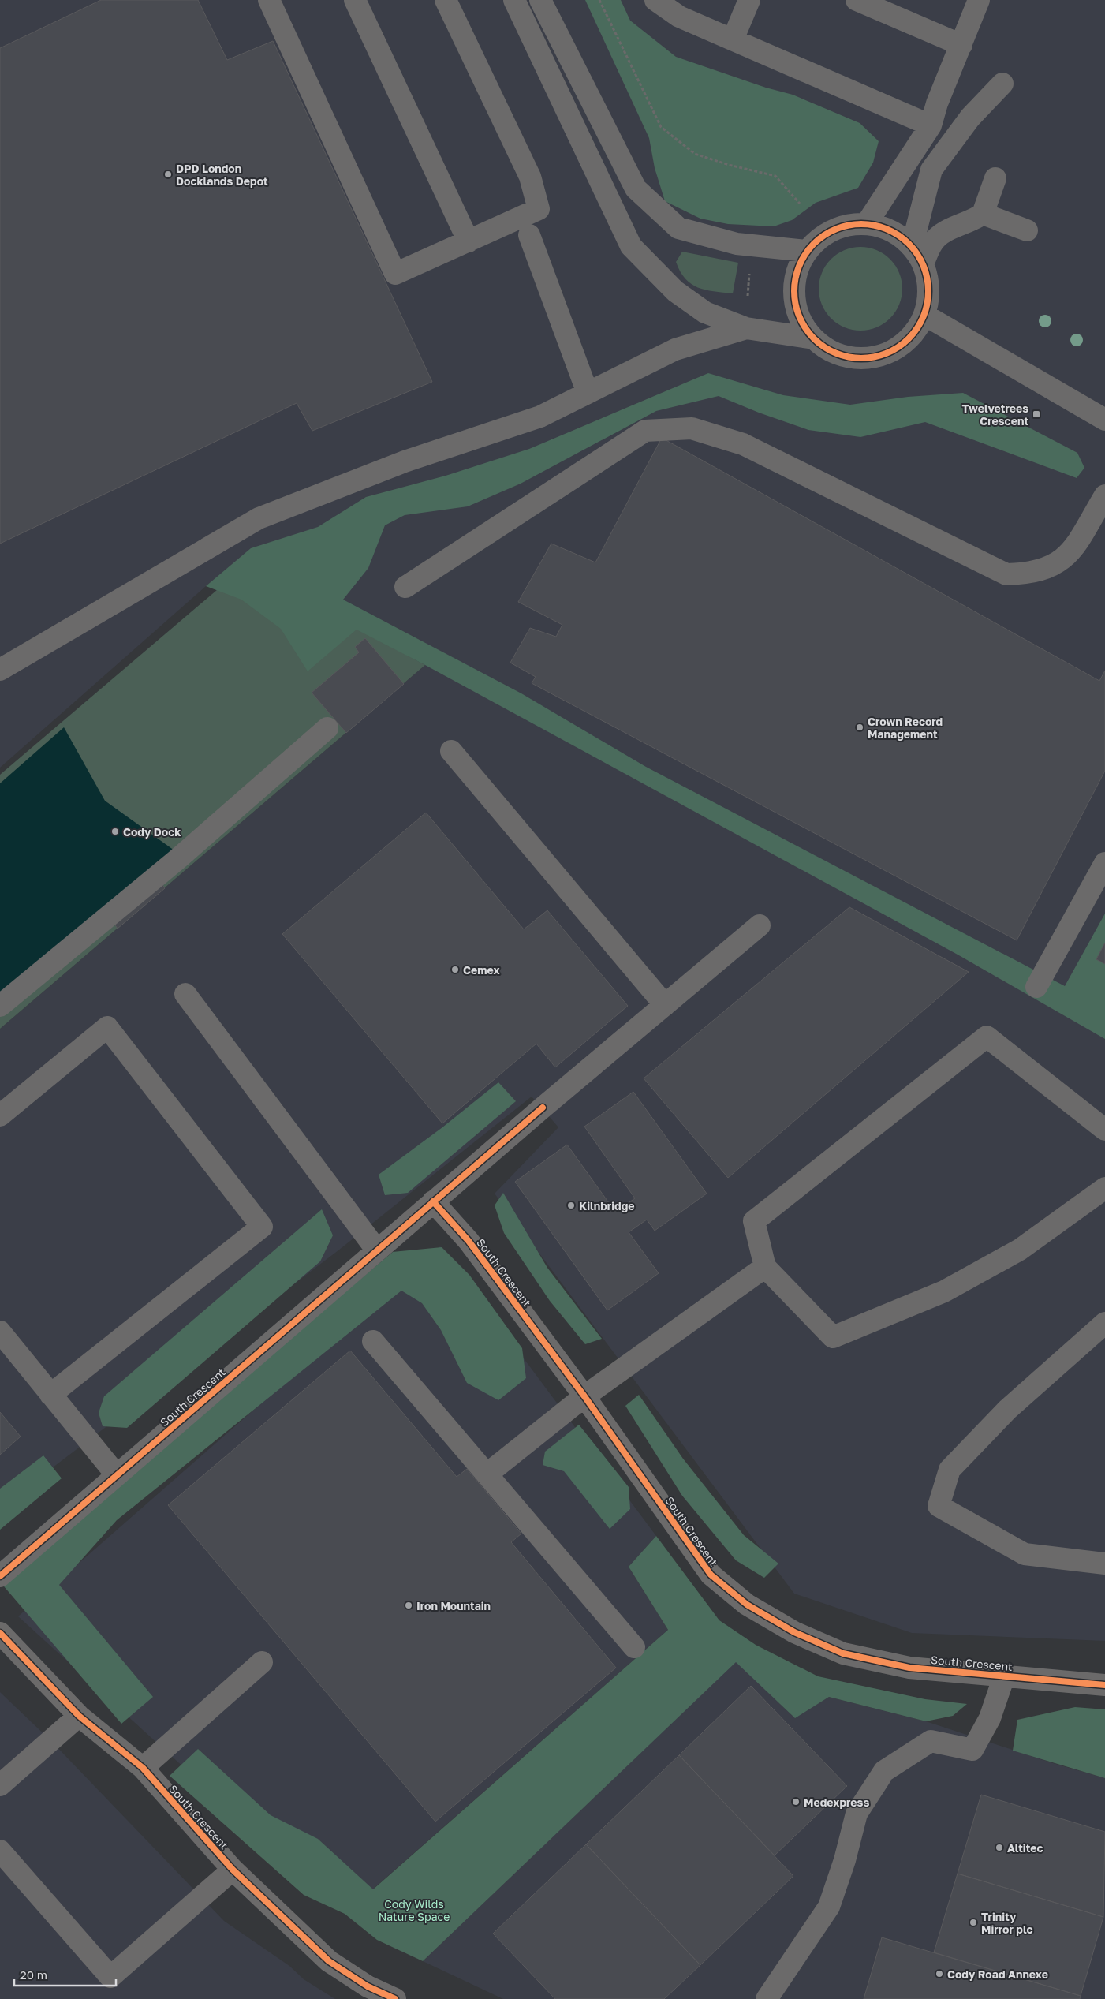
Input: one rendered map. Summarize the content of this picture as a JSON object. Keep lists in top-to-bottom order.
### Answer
{
  "streets": {
    "street": ["South Crescent"]
  },
  "parks": ["Cody Wilds Nature Space"],
  "places": {
    "other": [
      "DPD London Docklands Depot",
      "Crown Record Management",
      "Cody Dock",
      "Cemex",
      "Kilnbridge",
      "Iron Mountain",
      "Medexpress",
      "Altitec",
      "Trinity Mirror plc",
      "Cody Road Annexe"
    ],
    "transit": ["Twelvetrees Crescent"]
  },
  "scale_bar": "20 m"
}
